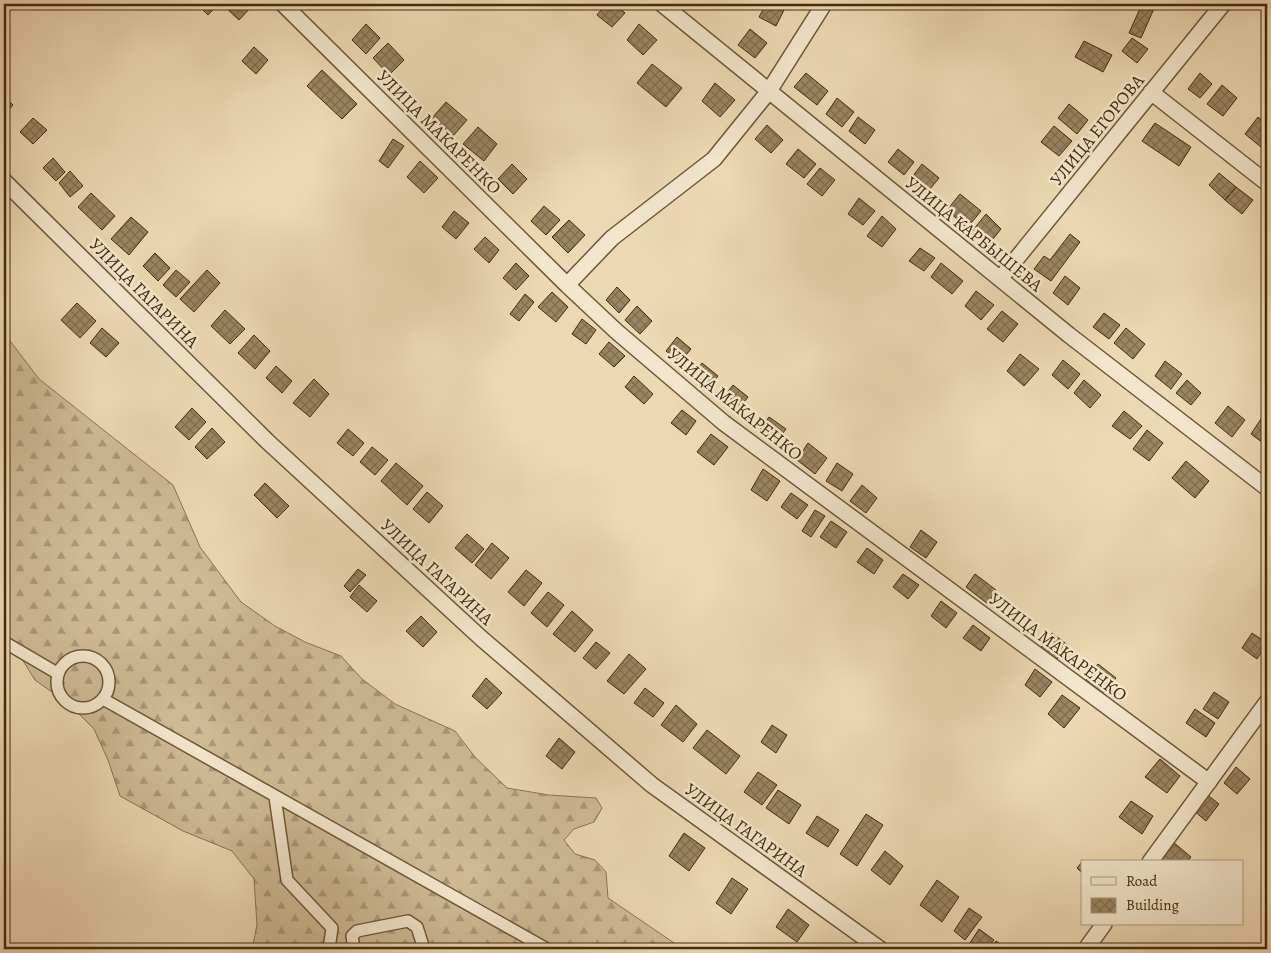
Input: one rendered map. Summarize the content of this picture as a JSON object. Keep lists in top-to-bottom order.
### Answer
{
  "streets": {
    "street": [
      "УЛИЦА ЕГОРОВА",
      "УЛИЦА МАКАРЕНКО",
      "УЛИЦА КАРБЫШЕВА",
      "УЛИЦА ГАГАРИНА"
    ]
  },
  "crossings": [
    ["УЛИЦА ЕГОРОВА", "УЛИЦА КАРБЫШЕВА"]
  ],
  "legend": ["Road", "Building"]
}
